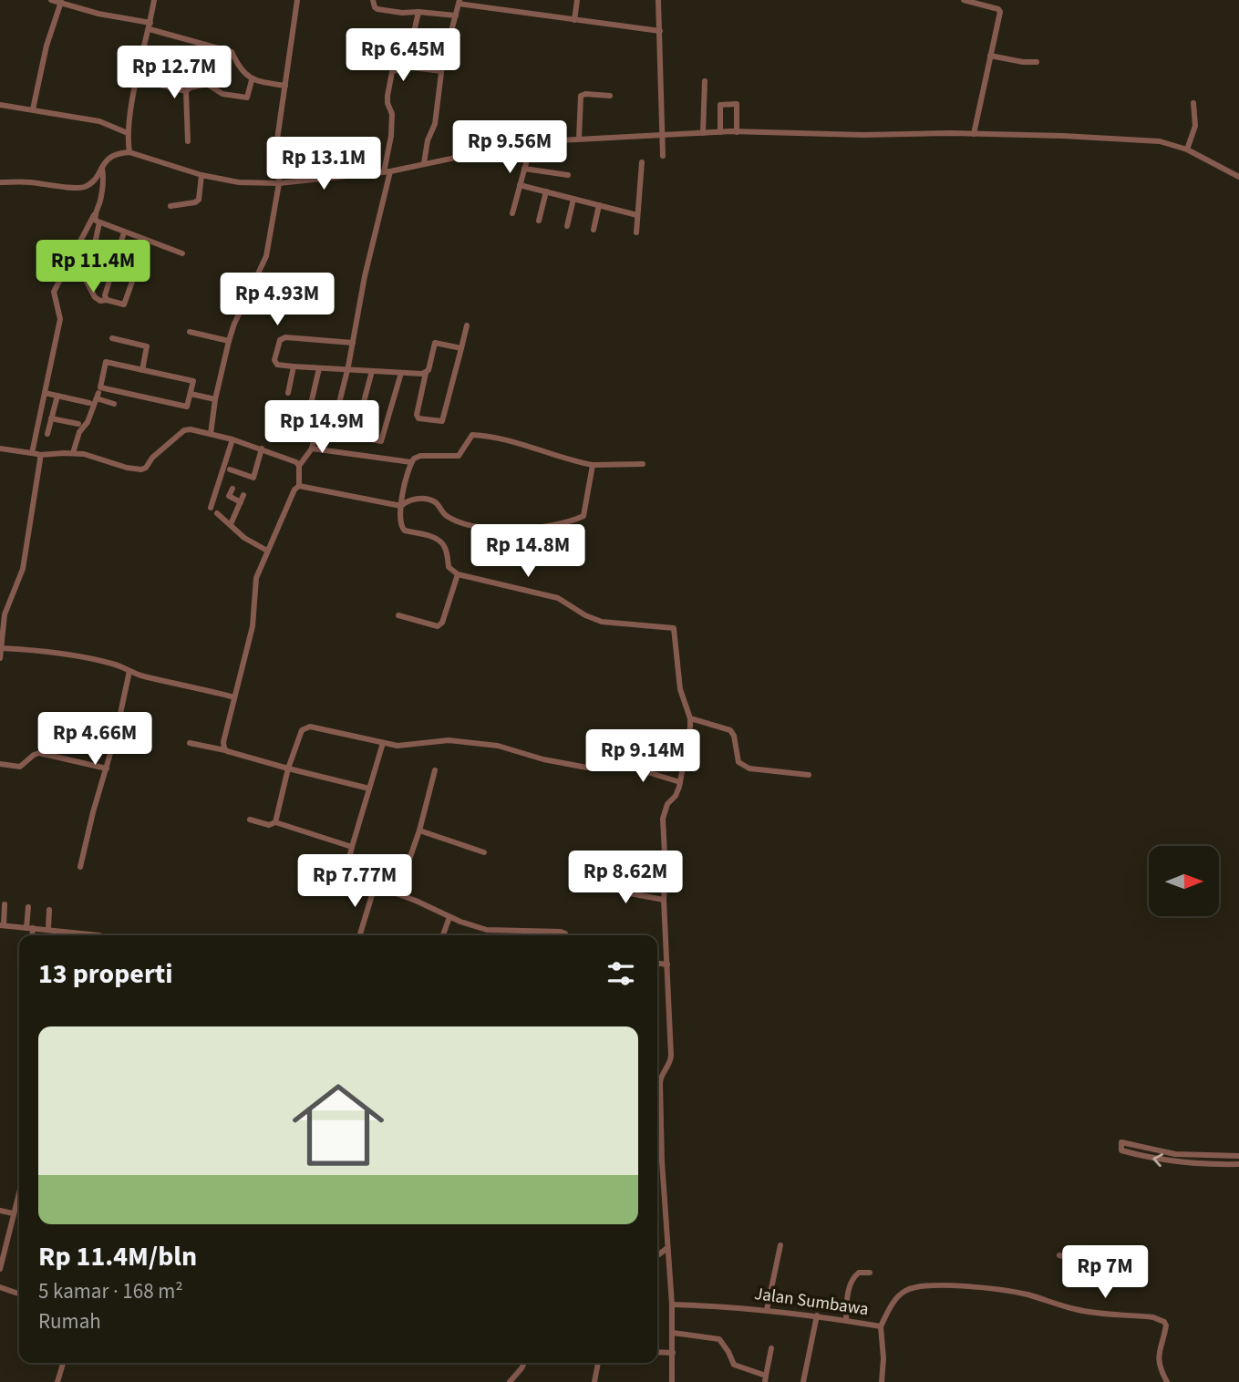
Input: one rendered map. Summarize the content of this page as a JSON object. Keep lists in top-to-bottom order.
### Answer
{
  "streets": {
    "street": ["Jalan Sumbawa"]
  },
  "north": "right",
  "page": {
    "price": [
      "Rp 6.45M",
      "Rp 12.7M",
      "Rp 9.56M",
      "Rp 13.1M",
      "Rp 11.4M",
      "Rp 4.93M",
      "Rp 14.9M",
      "Rp 14.8M",
      "Rp 4.66M",
      "Rp 9.14M",
      "Rp 8.62M",
      "Rp 7.77M",
      "Rp 7M"
    ],
    "heading": "13 properti",
    "list": [
      {
        "name": "Rp 11.4M/bln",
        "note": "5 kamar · 168 m² · Rumah"
      }
    ]
  }
}
